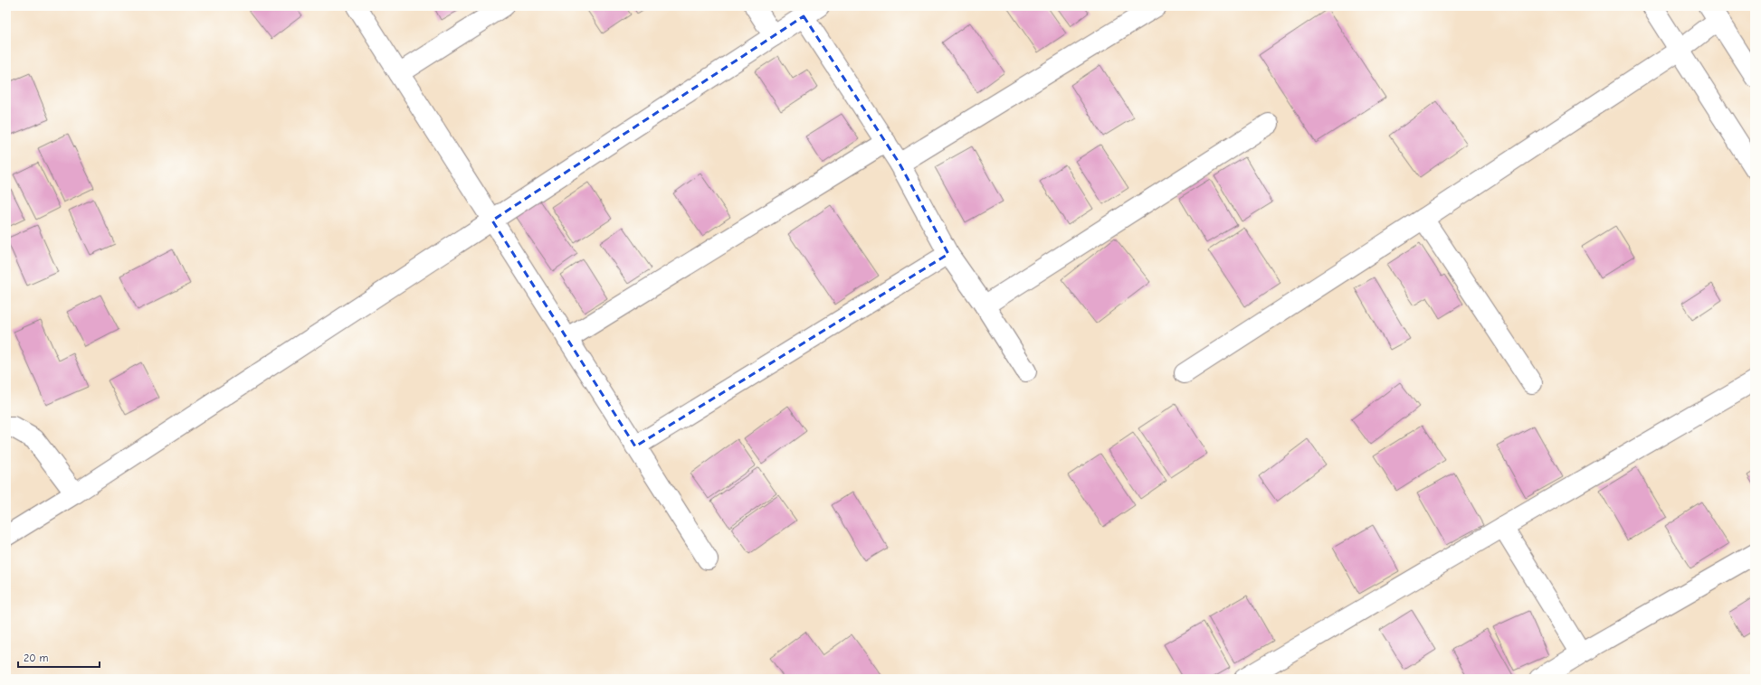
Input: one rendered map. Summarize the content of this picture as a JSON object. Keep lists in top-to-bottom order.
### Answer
{
  "scale_bar": "20 m"
}
